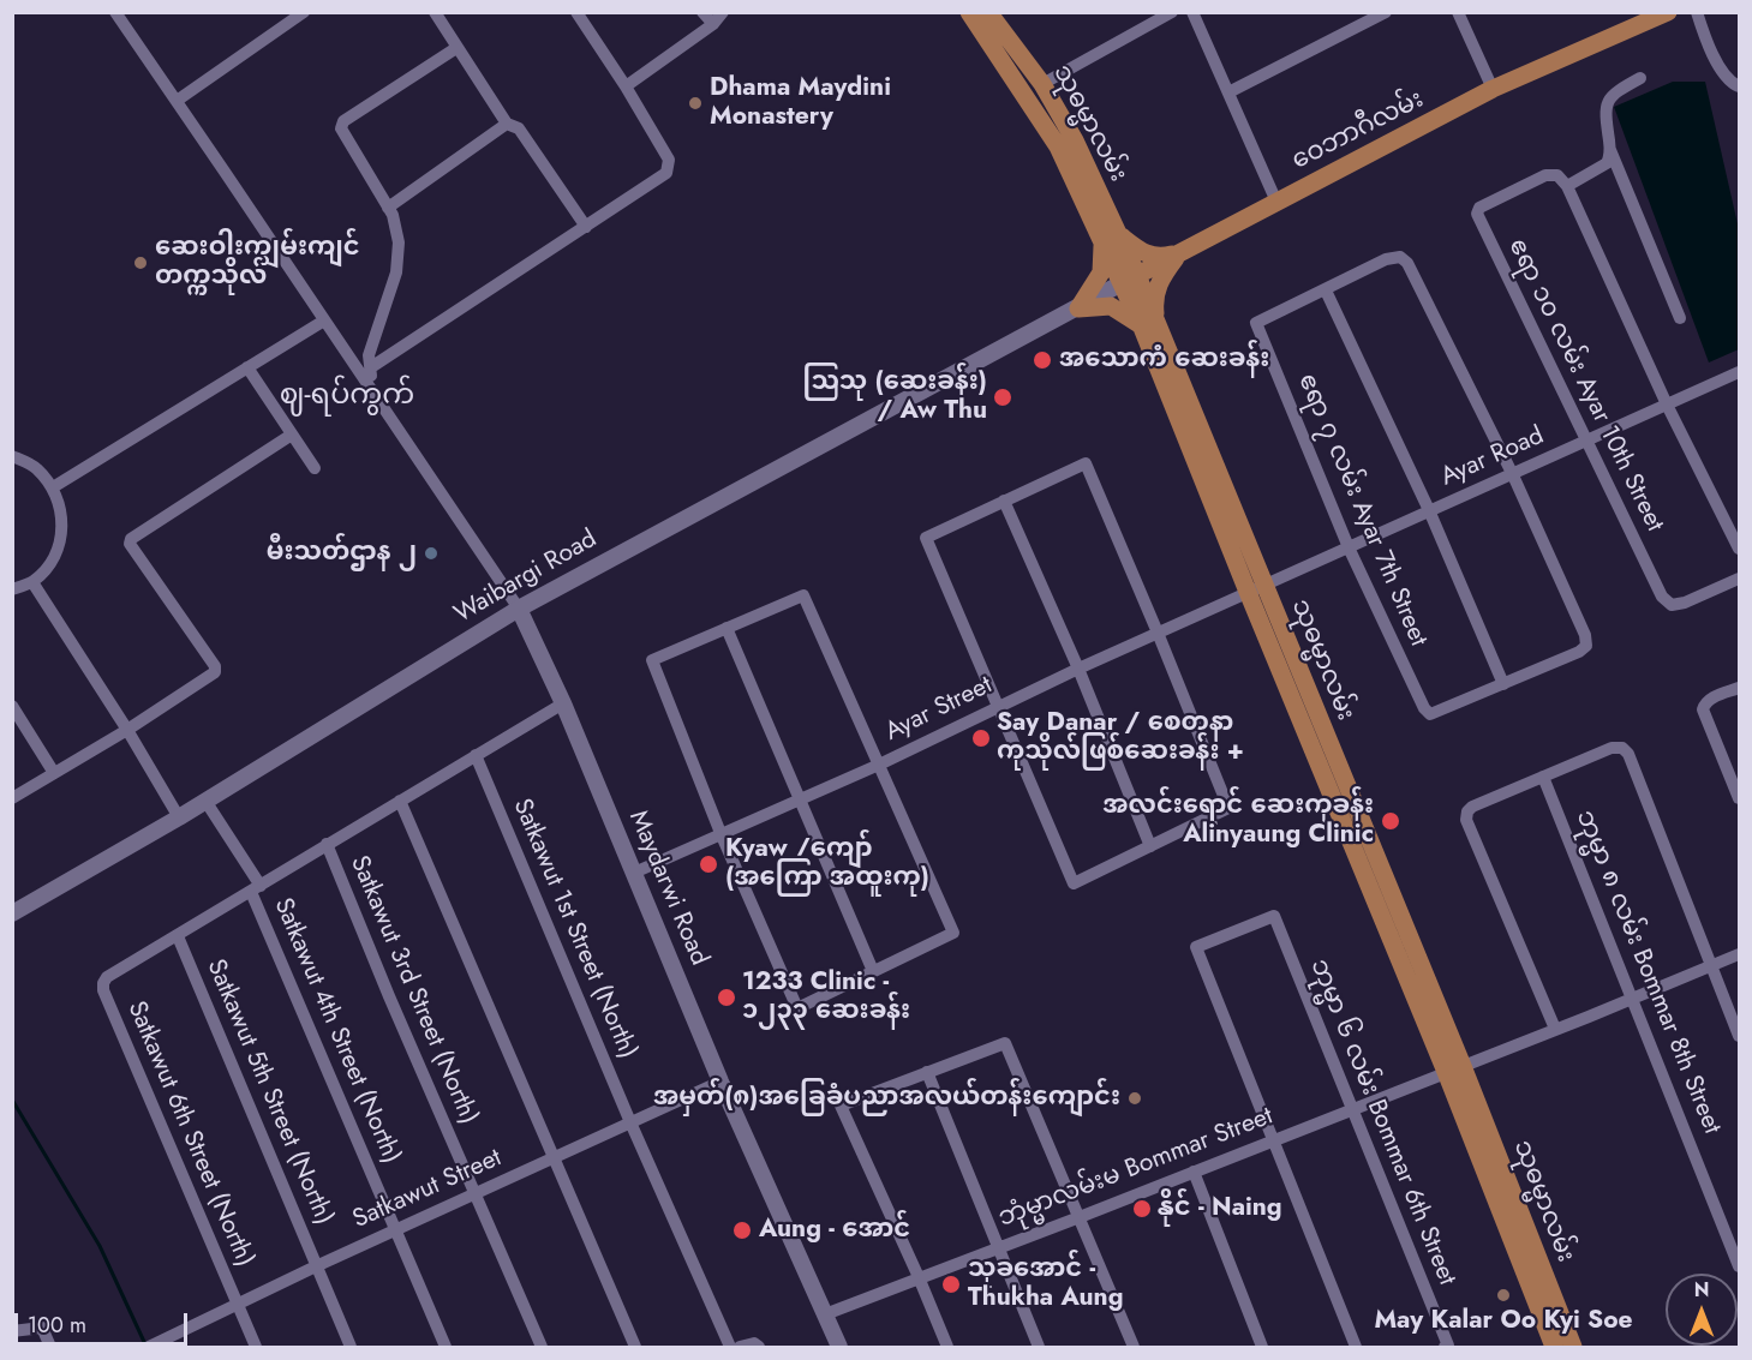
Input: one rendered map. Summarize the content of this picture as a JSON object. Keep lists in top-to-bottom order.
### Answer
{
  "streets": {
    "main road": ["သုဓမ္မာလမ်း", "ဝေဘာဂီလမ်း"],
    "street": [
      "ဧရာ ၁၀ လမ်း Ayar 10th Street",
      "Ayar Road",
      "ဧရာ ၇ လမ်း Ayar 7th Street",
      "Waibargi Road",
      "Ayar Street",
      "Maydarwi Road",
      "Satkawut 1st Street (North)",
      "ဘုမ္မာ ၈ လမ်း Bommar 8th Street",
      "Satkawut 3rd Street (North)",
      "Satkawut 4th Street (North)",
      "Satkawut 5th Street (North)",
      "ဘုမ္မာ ၆ လမ်း Bommar 6th Street",
      "Satkawut 6th Street (North)",
      "ဘုံမ္မာလမ်းမ Bommar Street",
      "Satkawut Street"
    ]
  },
  "crossings": [
    ["သုဓမ္မာလမ်း", "ဝေဘာဂီလမ်း"],
    ["သုဓမ္မာလမ်း", "Ayar Road"],
    ["သုဓမ္မာလမ်း", "Ayar Street"],
    ["သုဓမ္မာလမ်း", "ဘုံမ္မာလမ်းမ Bommar Street"],
    ["ဝေဘာဂီလမ်း", "Waibargi Road"],
    ["ဧရာ ၁၀ လမ်း Ayar 10th Street", "Ayar Road"],
    ["Ayar Road", "ဧရာ ၇ လမ်း Ayar 7th Street"],
    ["Ayar Road", "Ayar Street"],
    ["Waibargi Road", "Maydarwi Road"],
    ["Waibargi Road", "Satkawut 4th Street (North)"],
    ["Ayar Street", "Maydarwi Road"],
    ["Maydarwi Road", "ဘုံမ္မာလမ်းမ Bommar Street"],
    ["Maydarwi Road", "Satkawut Street"],
    ["Satkawut 1st Street (North)", "Satkawut Street"],
    ["ဘုမ္မာ ၈ လမ်း Bommar 8th Street", "ဘုံမ္မာလမ်းမ Bommar Street"],
    ["Satkawut 3rd Street (North)", "Satkawut Street"],
    ["Satkawut 4th Street (North)", "Satkawut Street"],
    ["Satkawut 5th Street (North)", "Satkawut 6th Street (North)"],
    ["Satkawut 5th Street (North)", "Satkawut Street"],
    ["ဘုမ္မာ ၆ လမ်း Bommar 6th Street", "ဘုံမ္မာလမ်းမ Bommar Street"],
    ["Satkawut 6th Street (North)", "Satkawut Street"]
  ],
  "districts": ["ဈ-ရပ်ကွက်"],
  "places": [
    "Dhama Maydini Monastery",
    "ဆေးဝါးကျွမ်းကျင် တက္ကသိုလ်",
    "အသောကံ ဆေးခန်း",
    "သြသု (ဆေးခန်း) / Aw Thu",
    "မီးသတ်ဌာန ၂",
    "Say Danar / စေတနာ ကုသိုလ်ဖြစ်ဆေးခန်း +",
    "အလင်းရောင် ဆေးကုခန်း Alinyaung Clinic",
    "Kyaw /ကျော် (အကြော အထူးကု)",
    "1233 Clinic - ၁၂၃၃ ဆေးခန်း",
    "အမှတ်(၈)အခြေခံပညာအလယ်တန်းကျောင်း",
    "နိုင် - Naing",
    "Aung - အောင်",
    "သုခအောင် - Thukha Aung",
    "May Kalar Oo Kyi Soe"
  ],
  "scale_bar": "100 m",
  "north": "top"
}
